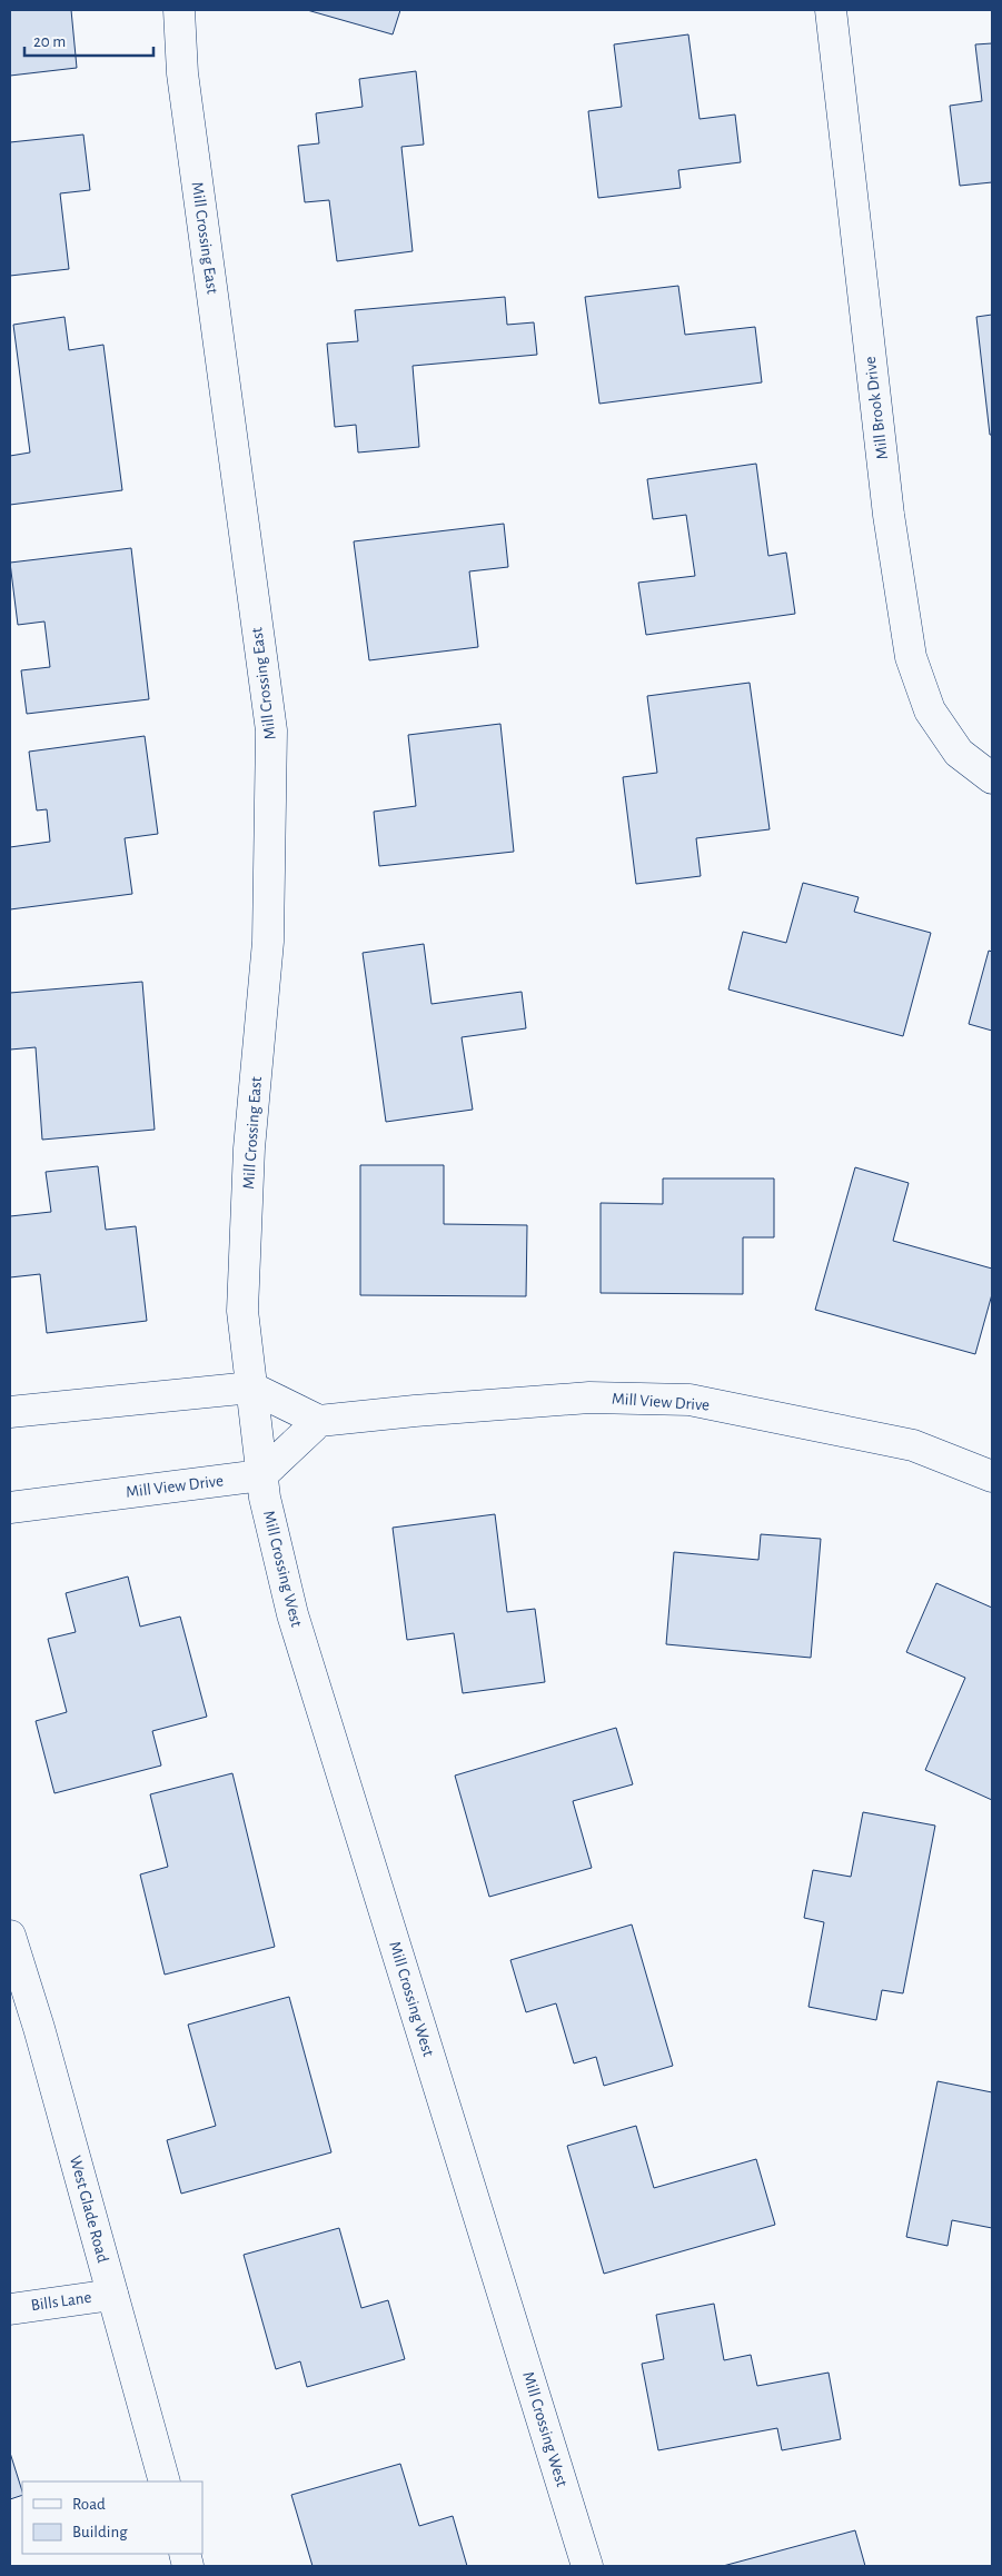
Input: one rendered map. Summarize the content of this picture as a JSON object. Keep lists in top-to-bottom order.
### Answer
{
  "streets": {
    "street": [
      "Mill Crossing East",
      "Mill Brook Drive",
      "Mill View Drive",
      "Mill Crossing West",
      "West Glade Road",
      "Bills Lane"
    ]
  },
  "crossings": [
    ["Mill Crossing East", "Mill Crossing West"],
    ["Mill View Drive", "Mill Crossing West"],
    ["West Glade Road", "Bills Lane"]
  ],
  "legend": ["Road", "Building"],
  "scale_bar": "20 m"
}
